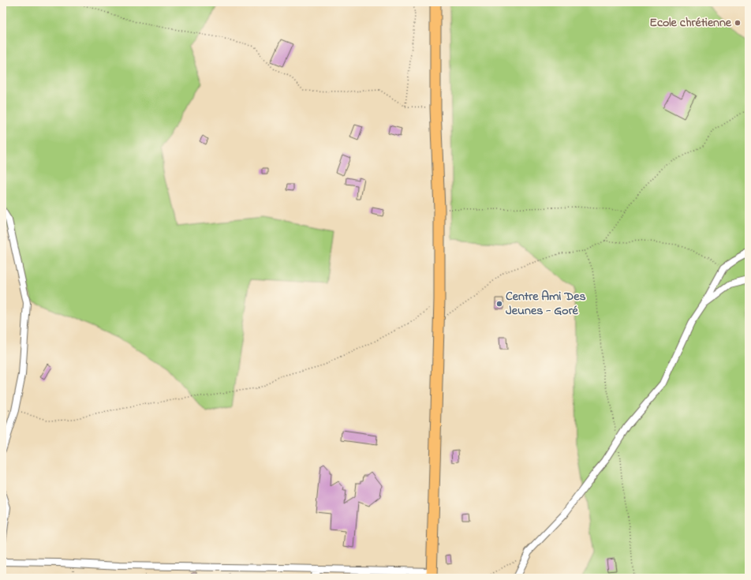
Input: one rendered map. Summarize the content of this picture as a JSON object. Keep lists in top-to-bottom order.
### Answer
{
  "places": ["Ecole chrétienne", "Centre Ami Des Jeunes - Goré"]
}
